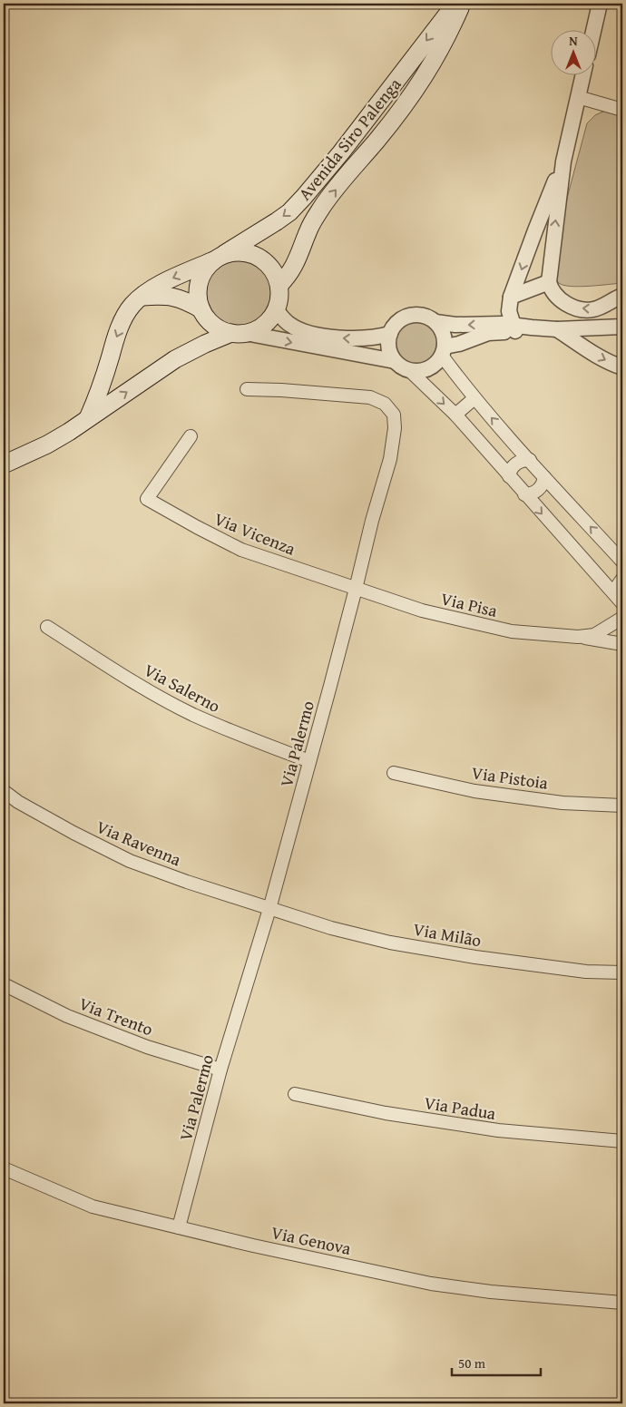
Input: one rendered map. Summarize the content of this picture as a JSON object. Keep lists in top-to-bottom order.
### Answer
{
  "streets": {
    "main road": ["Avenida Siro Palenga"],
    "street": [
      "Via Vicenza",
      "Via Pisa",
      "Via Salerno",
      "Via Palermo",
      "Via Pistoia",
      "Via Ravenna",
      "Via Milão",
      "Via Trento",
      "Via Padua",
      "Via Genova"
    ]
  },
  "crossings": [
    ["Via Vicenza", "Via Pisa"],
    ["Via Vicenza", "Via Palermo"],
    ["Via Pisa", "Via Palermo"],
    ["Via Salerno", "Via Palermo"],
    ["Via Palermo", "Via Ravenna"],
    ["Via Palermo", "Via Milão"],
    ["Via Palermo", "Via Trento"],
    ["Via Palermo", "Via Genova"],
    ["Via Ravenna", "Via Milão"]
  ],
  "scale_bar": "50 m",
  "north": "top"
}
